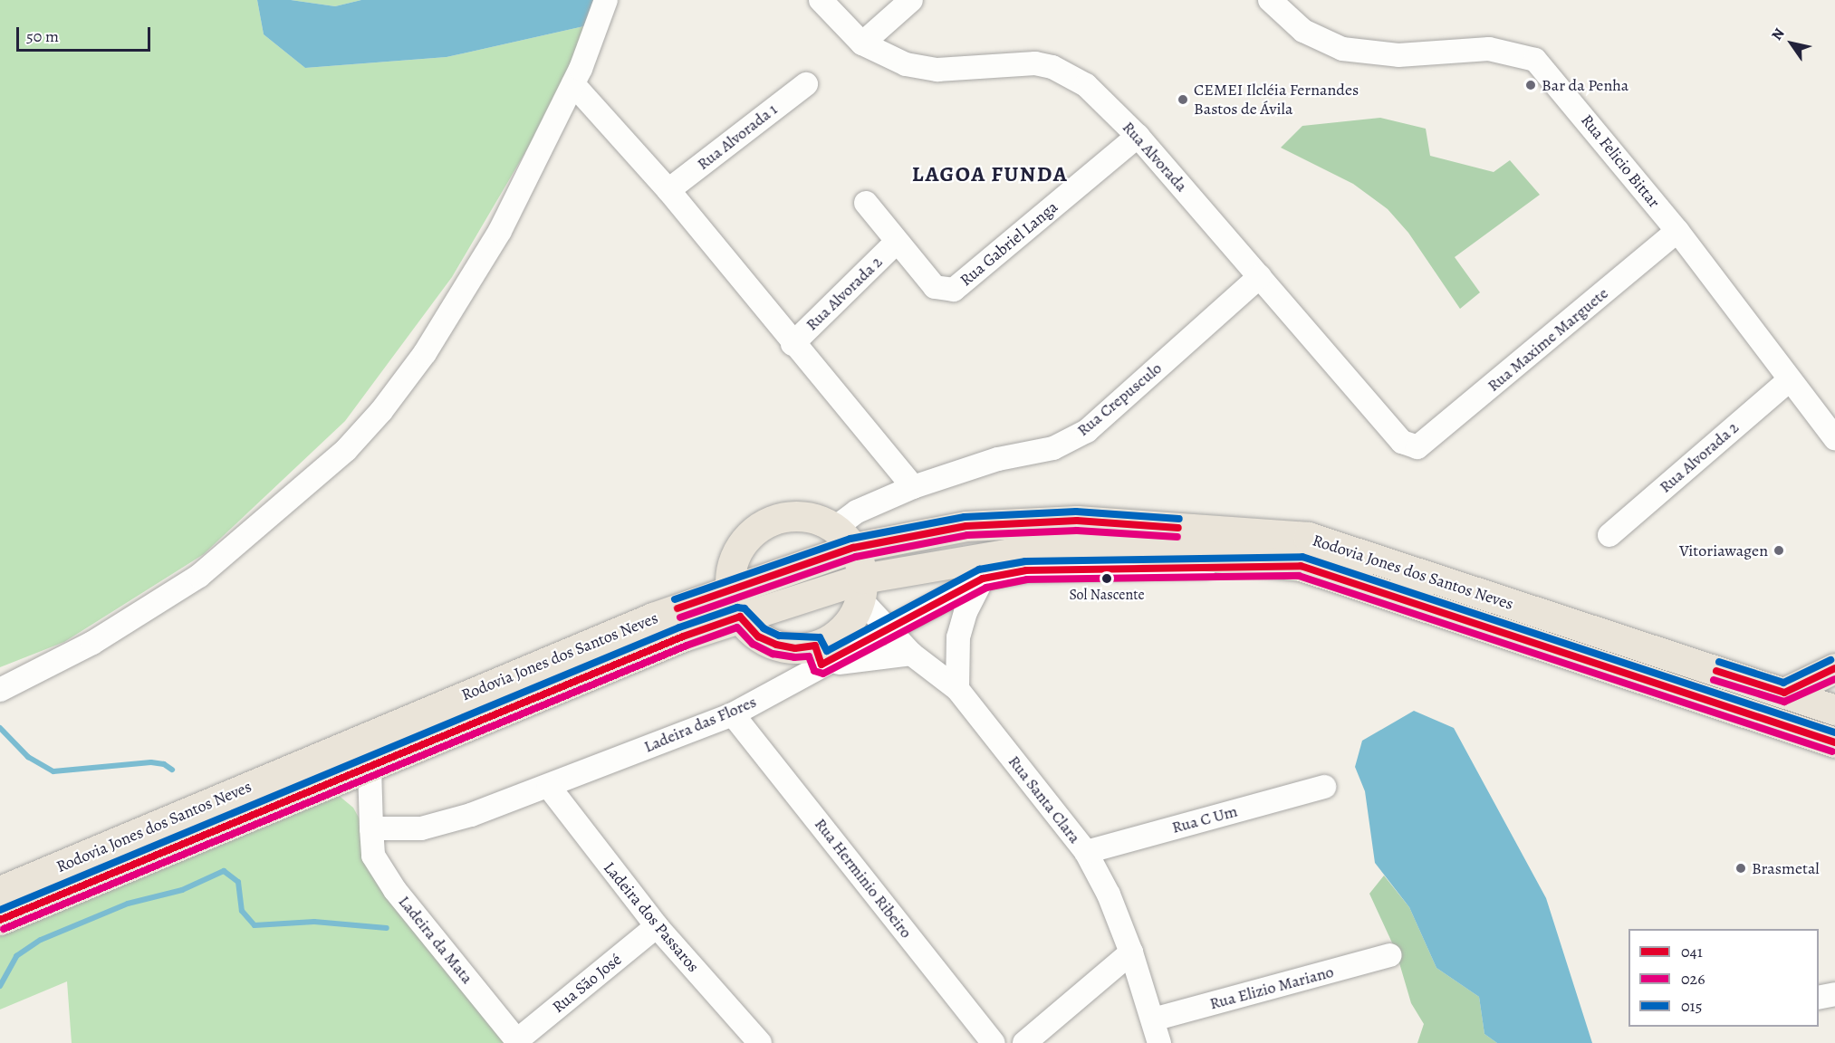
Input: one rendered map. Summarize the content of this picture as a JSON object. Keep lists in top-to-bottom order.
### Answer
{
  "streets": {
    "main road": ["Rodovia Jones dos Santos Neves"],
    "street": [
      "Rua Alvorada 1",
      "Rua Alvorada",
      "Rua Felicio Bittar",
      "Rua Gabriel Langa",
      "Rua Alvorada 2",
      "Rua Maxime Marguete",
      "Rua Crepusculo",
      "Ladeira das Flores",
      "Rua Santa Clara",
      "Rua C Um",
      "Rua Herminio Ribeiro",
      "Ladeira dos Passaros",
      "Ladeira da Mata",
      "Rua São José",
      "Rua Elizio Mariano"
    ]
  },
  "crossings": [
    ["Rua Alvorada", "Rua Gabriel Langa"],
    ["Rua Alvorada", "Rua Maxime Marguete"],
    ["Rua Alvorada", "Rua Crepusculo"],
    ["Rua Felicio Bittar", "Rua Alvorada 2"],
    ["Rua Felicio Bittar", "Rua Maxime Marguete"],
    ["Rua Gabriel Langa", "Rua Alvorada 2"],
    ["Rua Crepusculo", "Rodovia Jones dos Santos Neves"],
    ["Rodovia Jones dos Santos Neves", "Ladeira das Flores"],
    ["Rodovia Jones dos Santos Neves", "Rua Santa Clara"],
    ["Ladeira das Flores", "Rua Santa Clara"],
    ["Ladeira das Flores", "Rua Herminio Ribeiro"],
    ["Ladeira das Flores", "Ladeira dos Passaros"],
    ["Ladeira das Flores", "Ladeira da Mata"],
    ["Rua Santa Clara", "Rua C Um"],
    ["Rua Santa Clara", "Rua Elizio Mariano"],
    ["Ladeira dos Passaros", "Rua São José"],
    ["Ladeira da Mata", "Rua São José"]
  ],
  "districts": ["LAGOA FUNDA"],
  "places": [
    "Bar da Penha",
    "CEMEI Ilcléia Fernandes Bastos de Ávila",
    "Vitoriawagen",
    "Sol Nascente",
    "Brasmetal"
  ],
  "lines": ["transit line 015", "transit line 041", "transit line 026"],
  "legend": ["041", "026", "015"],
  "scale_bar": "50 m",
  "north": "top left"
}
